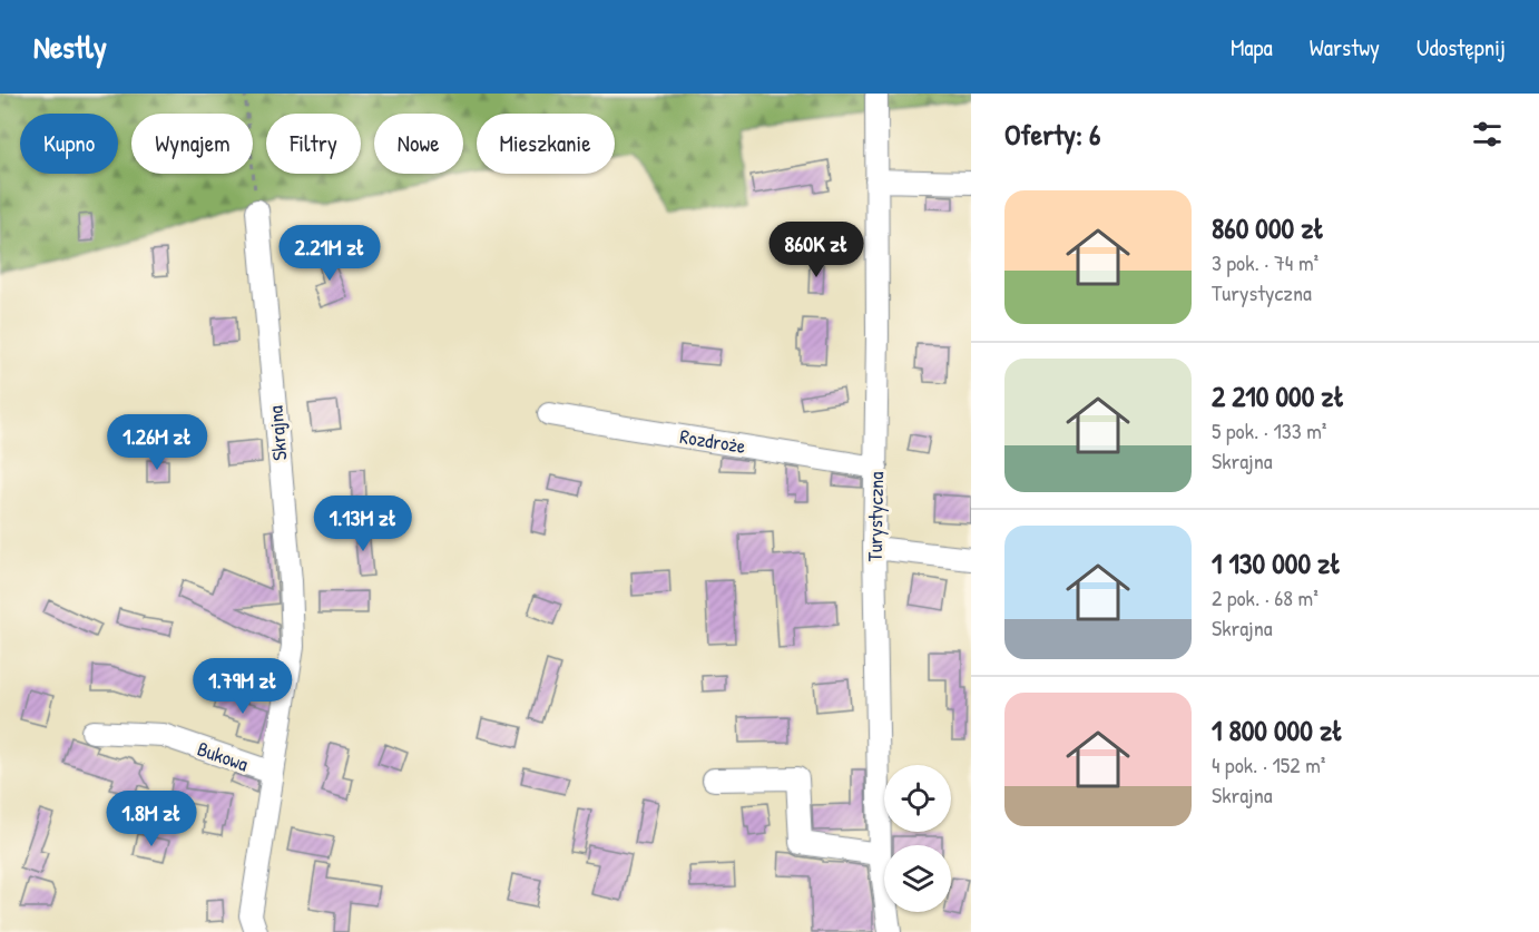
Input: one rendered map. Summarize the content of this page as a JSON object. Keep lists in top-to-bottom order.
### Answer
{
  "streets": {
    "street": [
      "Skrajna",
      "Rozdroże",
      "Turystyczna",
      "Bukowa"
    ]
  },
  "crossings": [
    ["Skrajna", "Bukowa"],
    ["Rozdroże", "Turystyczna"]
  ],
  "page": {
    "header": "Nestly",
    "nav": ["Mapa", "Warstwy", "Udostępnij"],
    "heading": "Oferty: 6",
    "chip": [
      "Kupno",
      "Wynajem",
      "Filtry",
      "Nowe",
      "Mieszkanie"
    ],
    "list": [
      {
        "name": "860 000 zł",
        "note": "3 pok. · 74 m² · Turystyczna"
      },
      {
        "name": "2 210 000 zł",
        "note": "5 pok. · 133 m² · Skrajna"
      },
      {
        "name": "1 130 000 zł",
        "note": "2 pok. · 68 m² · Skrajna"
      },
      {
        "name": "1 800 000 zł",
        "note": "4 pok. · 152 m² · Skrajna"
      }
    ],
    "price": [
      "860K zł",
      "2.21M zł",
      "1.26M zł",
      "1.13M zł",
      "1.79M zł",
      "1.8M zł"
    ]
  }
}
